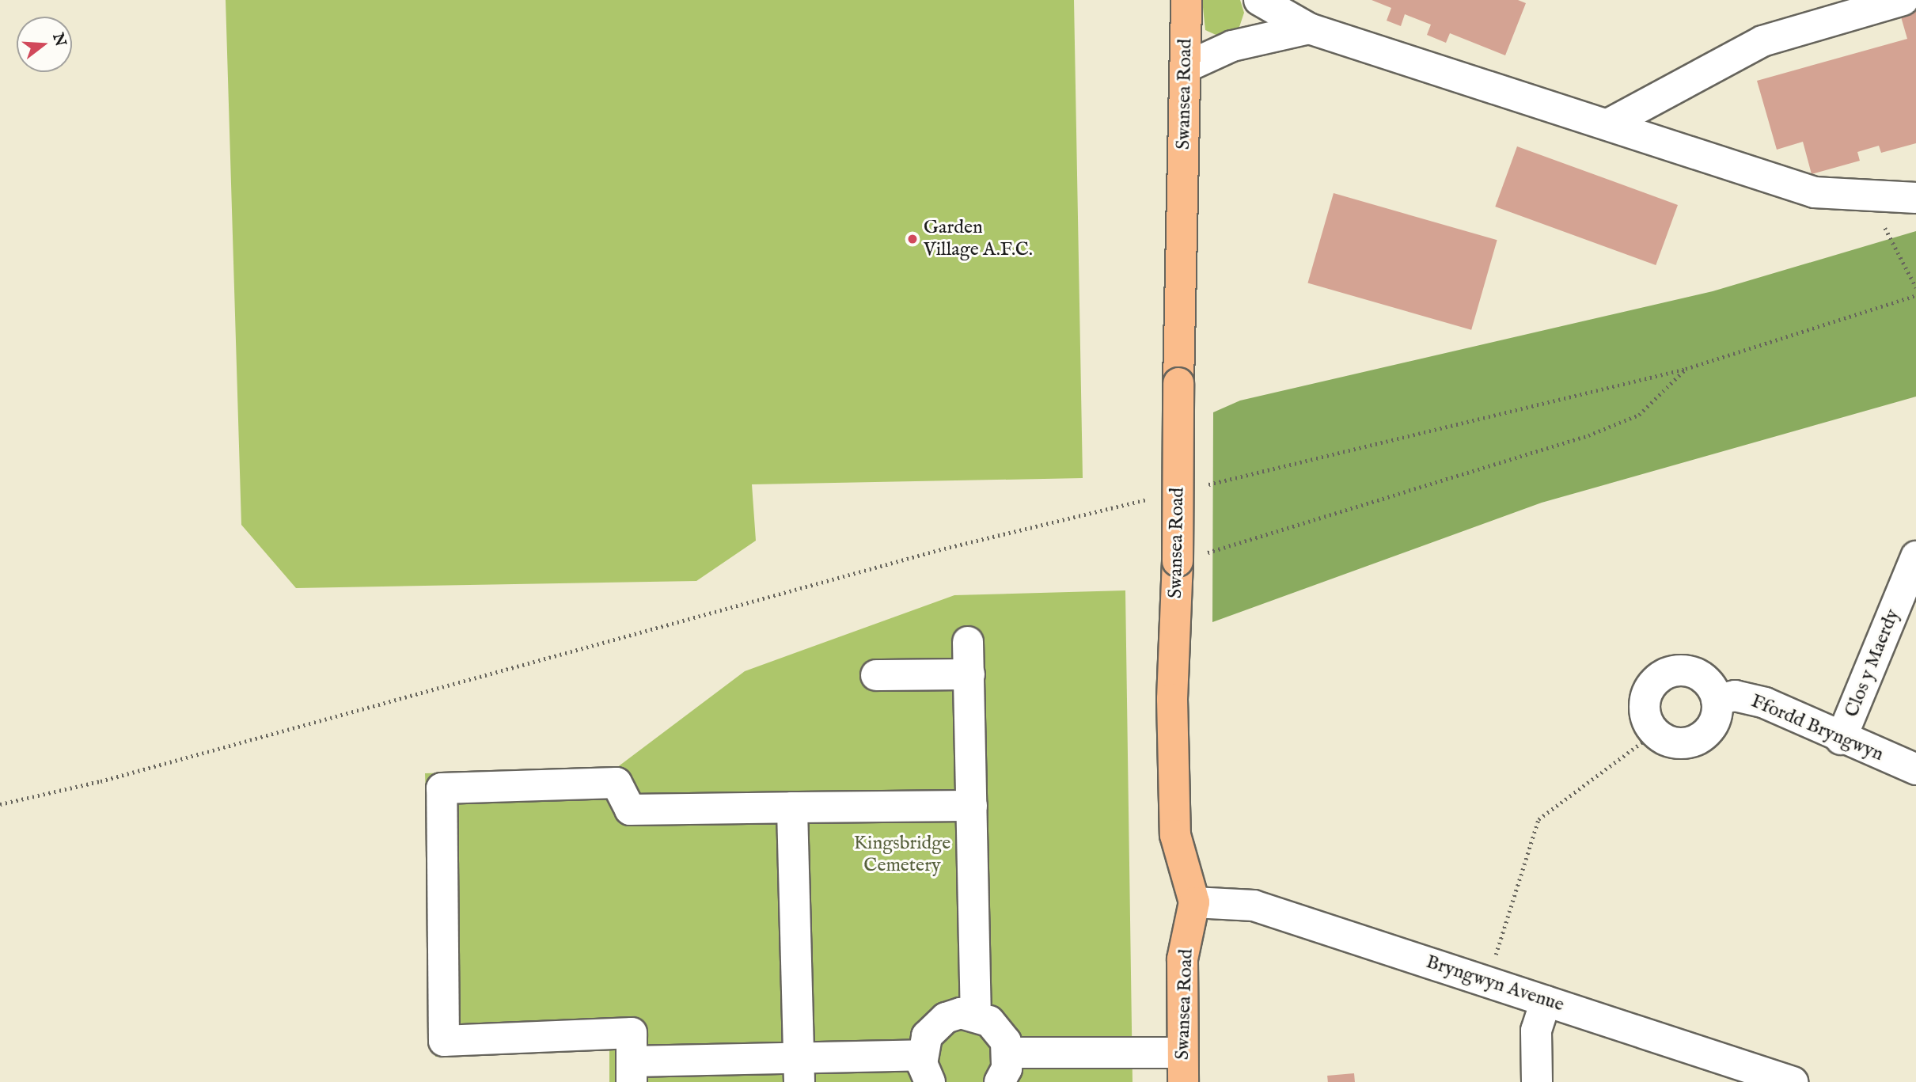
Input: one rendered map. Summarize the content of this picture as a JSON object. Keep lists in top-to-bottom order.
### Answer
{
  "streets": {
    "main road": ["Swansea Road"],
    "street": ["Clos y Maerdy", "Ffordd Bryngwyn", "Bryngwyn Avenue"]
  },
  "crossings": [
    ["Swansea Road", "Bryngwyn Avenue"],
    ["Clos y Maerdy", "Ffordd Bryngwyn"]
  ],
  "parks": ["Kingsbridge Cemetery"],
  "places": ["Garden Village A.F.C."],
  "north": "right"
}
